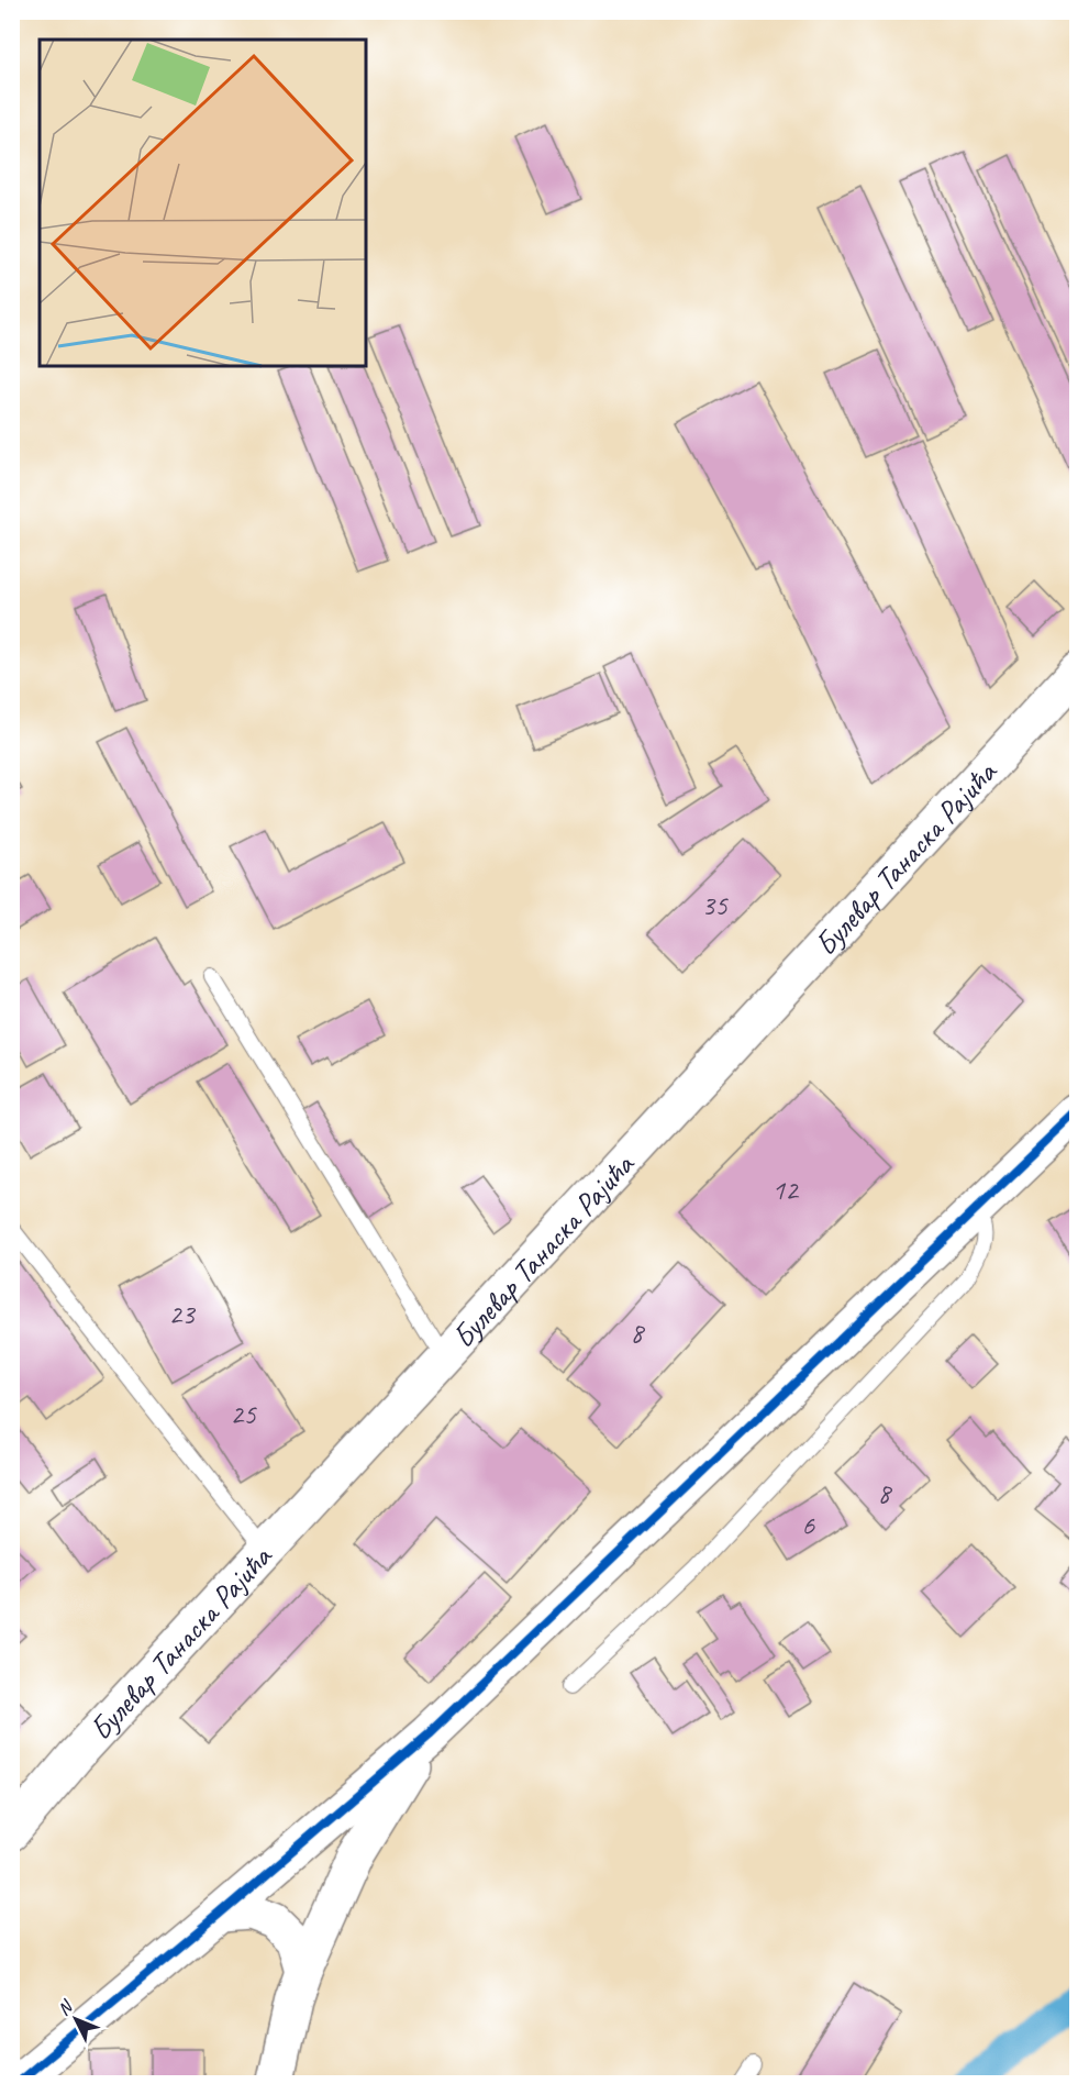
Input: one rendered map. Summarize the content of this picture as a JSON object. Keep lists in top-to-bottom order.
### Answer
{
  "streets": {
    "street": ["Булевар Танаска Рајића"]
  },
  "house_numbers": [
    "35",
    "12",
    "23",
    "8",
    "25",
    "8",
    "6"
  ],
  "north": "top left"
}
